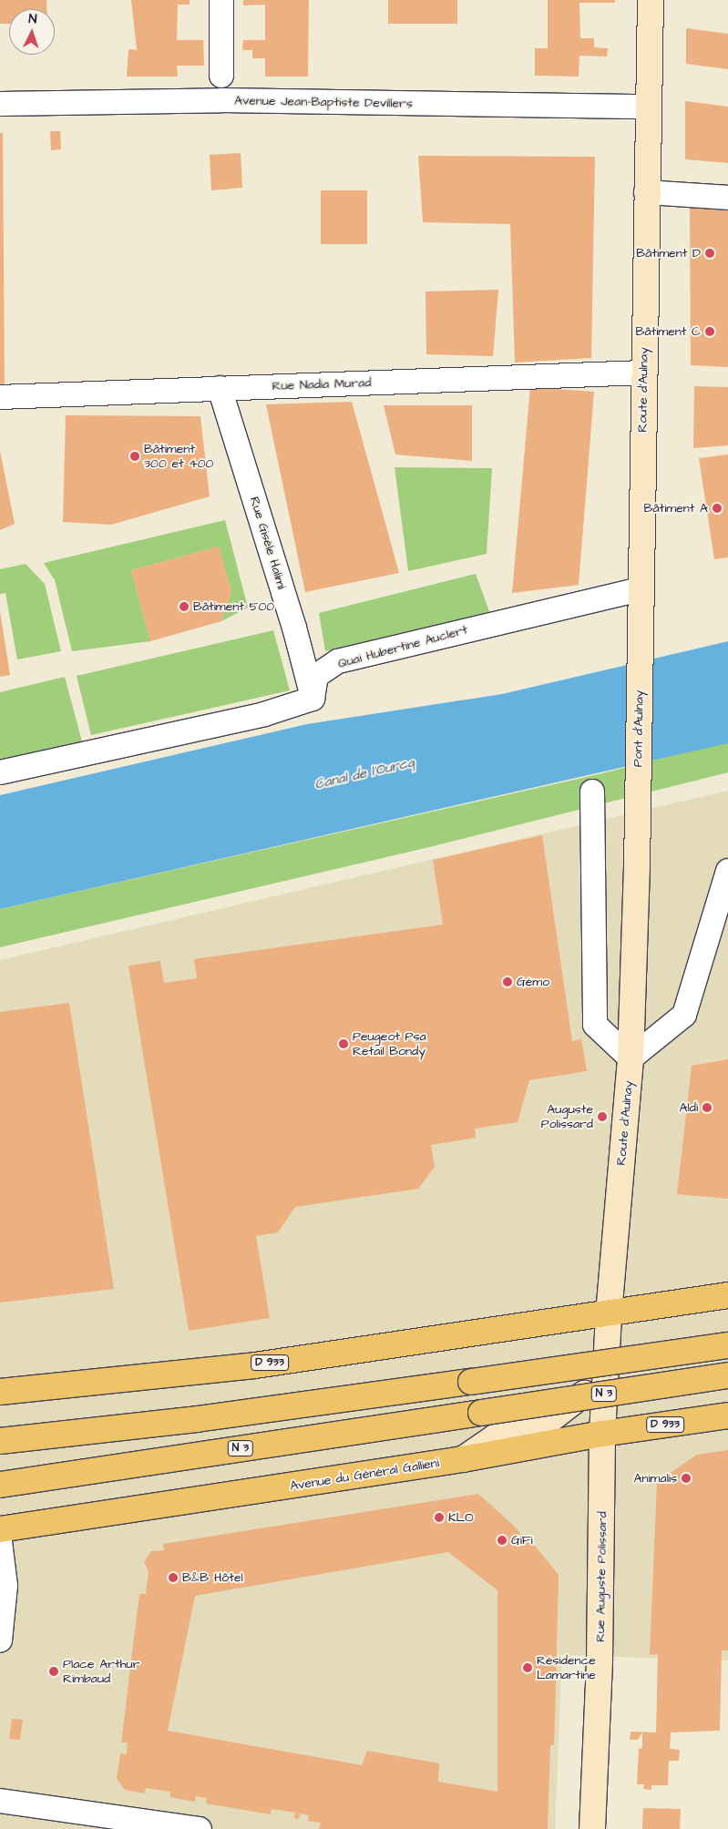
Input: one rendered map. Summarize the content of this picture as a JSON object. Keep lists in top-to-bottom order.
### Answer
{
  "streets": {
    "main road": ["D 933", "N 3", "Avenue du Général Gallieni"],
    "street": [
      "Avenue Jean-Baptiste Devillers",
      "Rue Nadia Murad",
      "Route d'Aulnay",
      "Rue Gisèle Halimi",
      "Quai Hubertine Auclert",
      "Pont d'Aulnay",
      "Rue Auguste Polissard"
    ]
  },
  "crossings": [
    ["Avenue Jean-Baptiste Devillers", "Route d'Aulnay"],
    ["Rue Nadia Murad", "Route d'Aulnay"],
    ["Rue Nadia Murad", "Rue Gisèle Halimi"],
    ["Route d'Aulnay", "Quai Hubertine Auclert"],
    ["Route d'Aulnay", "Pont d'Aulnay"],
    ["Route d'Aulnay", "D 933"],
    ["Route d'Aulnay", "Rue Auguste Polissard"],
    ["Rue Gisèle Halimi", "Quai Hubertine Auclert"],
    ["Quai Hubertine Auclert", "Pont d'Aulnay"],
    ["Avenue du Général Gallieni", "Rue Auguste Polissard"]
  ],
  "water": ["Canal de l'Ourcq"],
  "places": [
    "Bâtiment D",
    "Bâtiment C",
    "Bâtiment 300 et 400",
    "Bâtiment A",
    "Bâtiment 500",
    "Gémo",
    "Peugeot Psa Retail Bondy",
    "Aldi",
    "Auguste Polissard",
    "Animalis",
    "KLO",
    "GiFi",
    "B&B Hôtel",
    "Résidence Lamartine",
    "Place Arthur Rimbaud"
  ],
  "north": "top"
}
